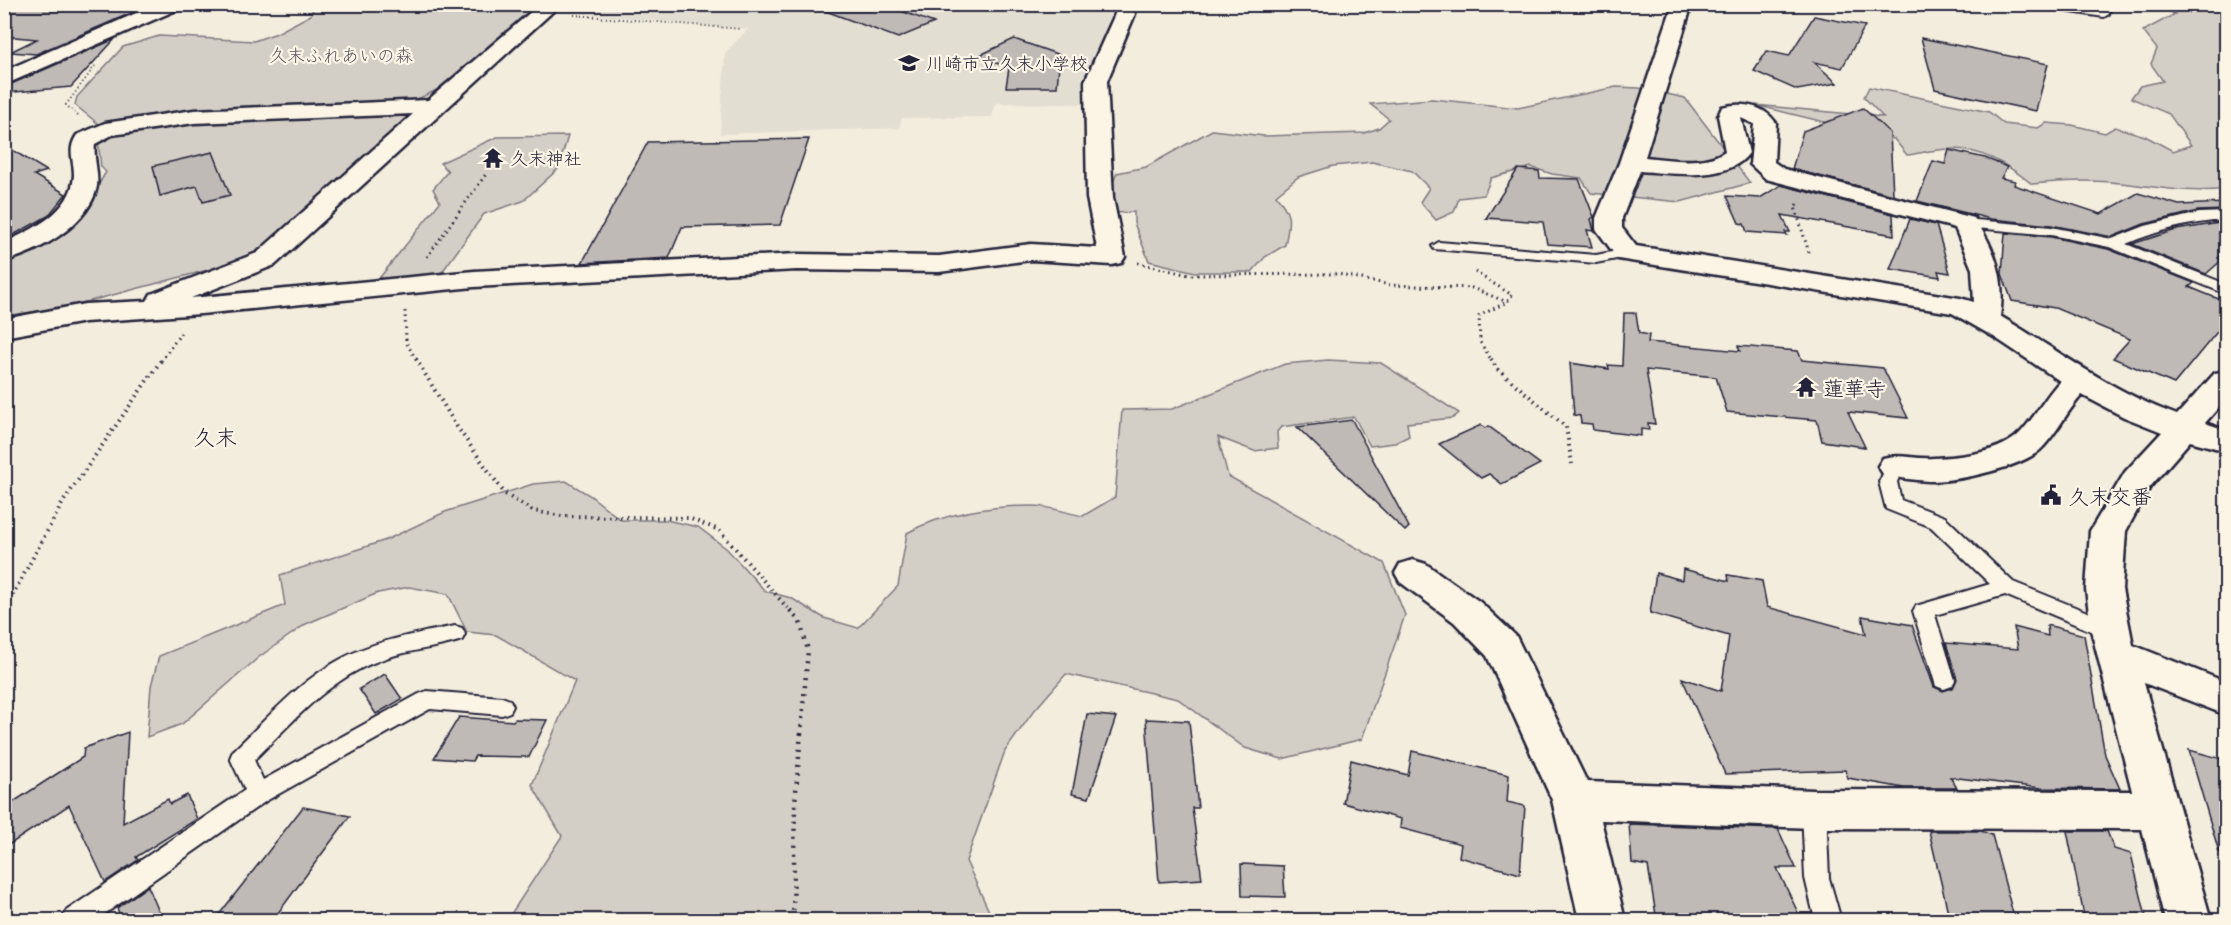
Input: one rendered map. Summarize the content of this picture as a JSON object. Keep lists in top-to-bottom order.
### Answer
{
  "districts": ["久末"],
  "parks": ["久末ふれあいの森"],
  "places": {
    "school or university": ["川崎市立久末小学校"],
    "temple": ["久末神社", "蓮華寺"],
    "public building": ["久末交番"]
  }
}
